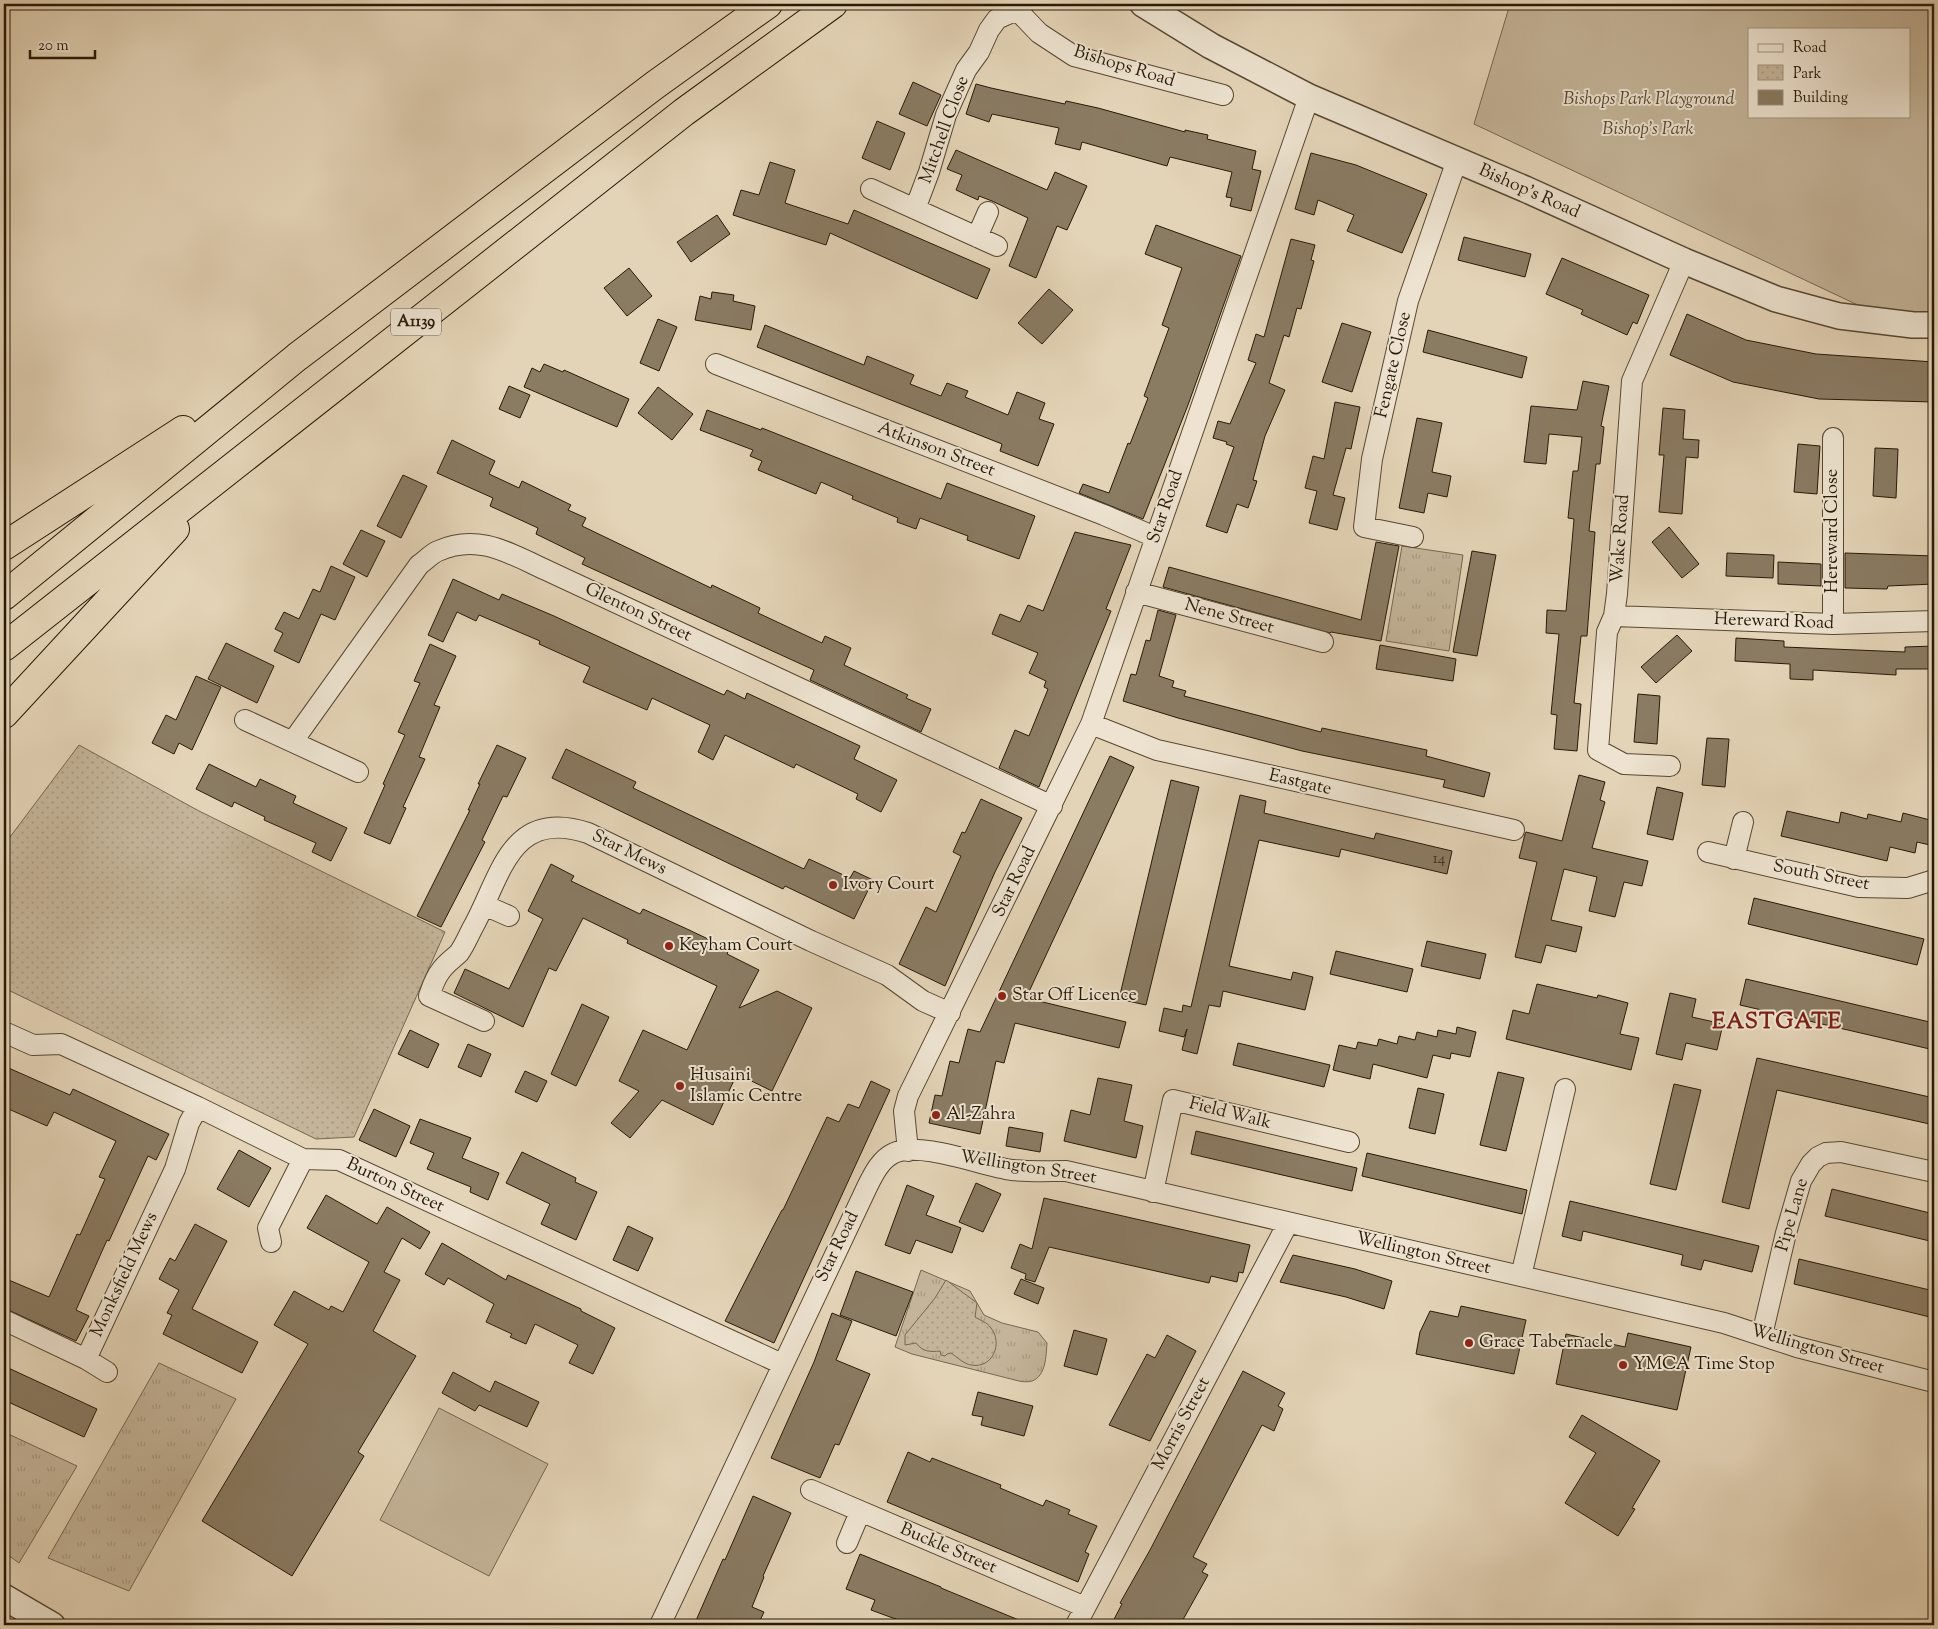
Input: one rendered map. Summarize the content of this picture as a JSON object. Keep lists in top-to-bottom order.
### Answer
{
  "streets": {
    "highway": ["A1139"],
    "street": [
      "Bishops Road",
      "Mitchell Close",
      "Bishop's Road",
      "Fengate Close",
      "Atkinson Street",
      "Star Road",
      "Hereward Close",
      "Wake Road",
      "Glenton Street",
      "Nene Street",
      "Hereward Road",
      "Eastgate",
      "Star Mews",
      "South Street",
      "Field Walk",
      "Wellington Street",
      "Burton Street",
      "Pipe Lane",
      "Monksfield Mews",
      "Morris Street",
      "Buckle Street"
    ]
  },
  "crossings": [
    ["Bishops Road", "Mitchell Close"],
    ["Bishop's Road", "Fengate Close"],
    ["Bishop's Road", "Star Road"],
    ["Bishop's Road", "Wake Road"],
    ["Atkinson Street", "Star Road"],
    ["Star Road", "Glenton Street"],
    ["Star Road", "Nene Street"],
    ["Star Road", "Eastgate"],
    ["Star Road", "Star Mews"],
    ["Star Road", "Wellington Street"],
    ["Star Road", "Burton Street"],
    ["Hereward Close", "Hereward Road"],
    ["Wake Road", "Hereward Road"],
    ["Field Walk", "Wellington Street"],
    ["Wellington Street", "Pipe Lane"],
    ["Wellington Street", "Morris Street"],
    ["Burton Street", "Monksfield Mews"],
    ["Morris Street", "Buckle Street"]
  ],
  "districts": ["EASTGATE"],
  "parks": ["Bishops Park Playground", "Bishop's Park"],
  "places": [
    "Ivory Court",
    "Keyham Court",
    "Star Off Licence",
    "Husaini Islamic Centre",
    "Al-Zahra",
    "Grace Tabernacle",
    "YMCA Time Stop"
  ],
  "house_numbers": ["14"],
  "legend": ["Road", "Park", "Building"],
  "scale_bar": "20 m"
}
